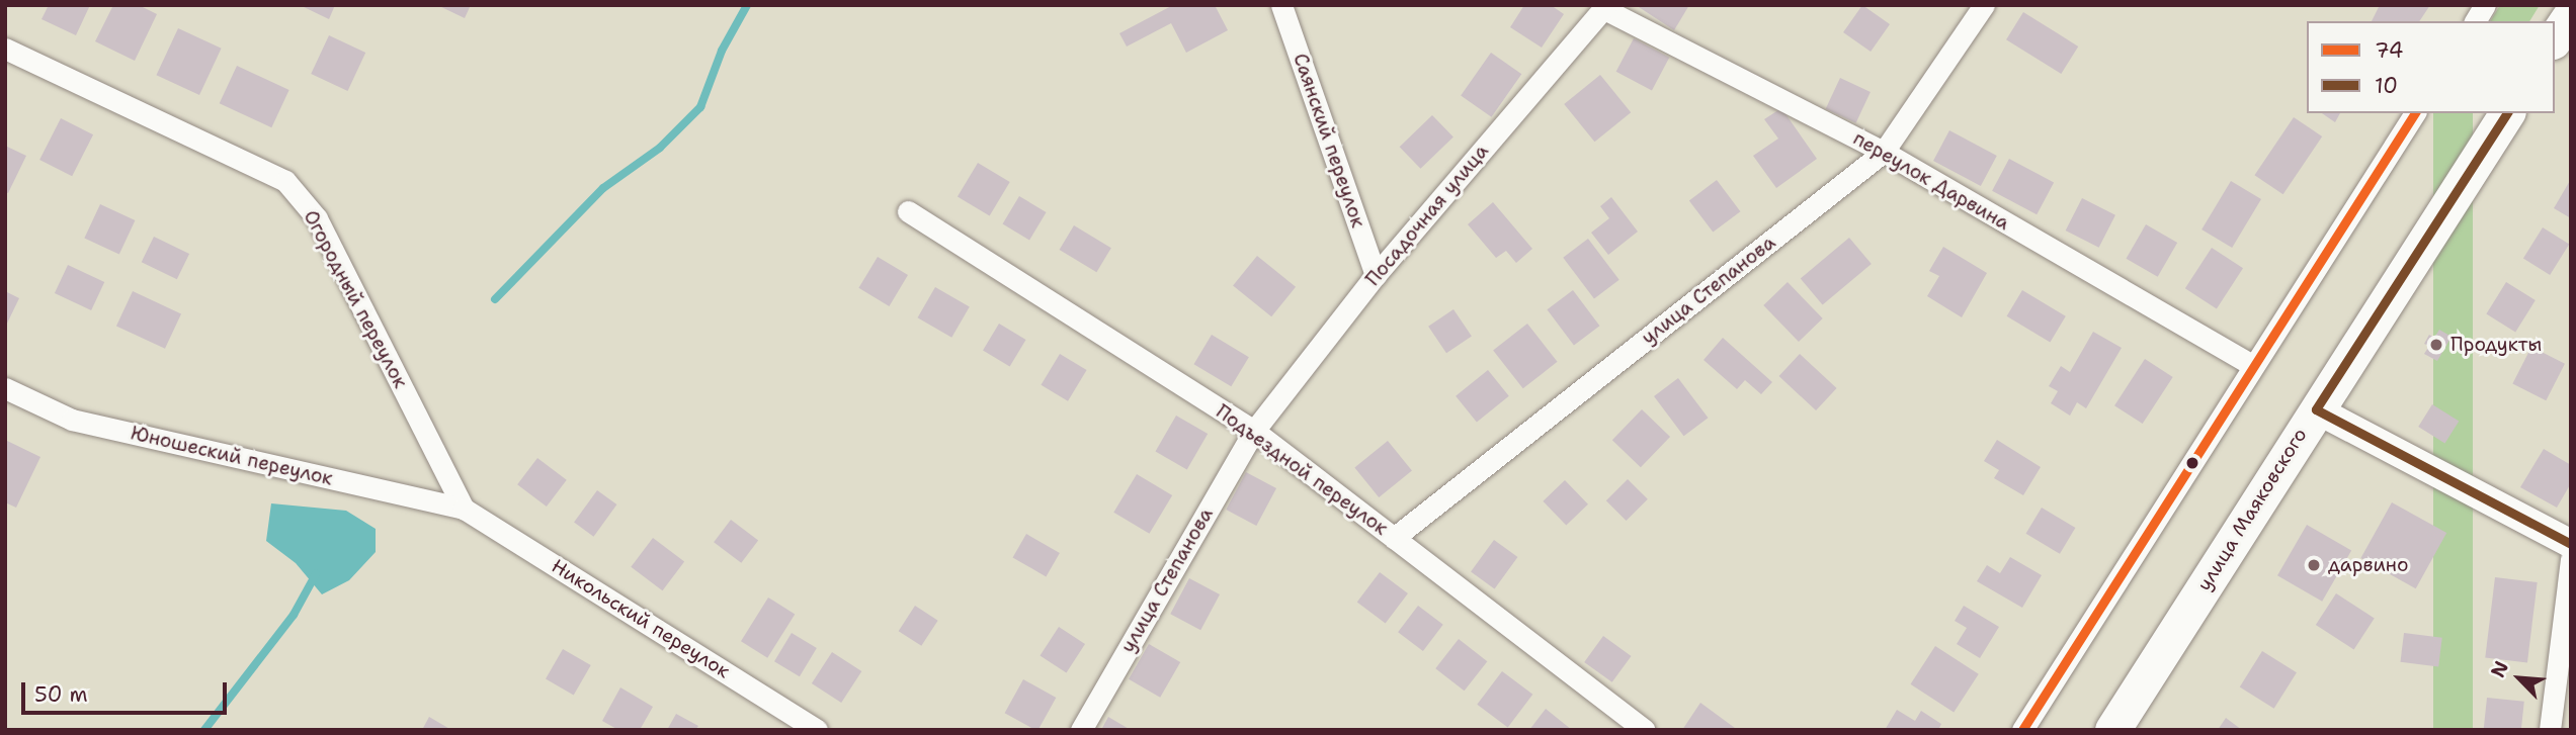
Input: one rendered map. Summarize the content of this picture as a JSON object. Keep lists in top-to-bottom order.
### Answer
{
  "streets": {
    "main road": ["улица Маяковского"],
    "street": [
      "Саянский переулок",
      "переулок Дарвина",
      "Посадочная улица",
      "улица Степанова",
      "Огородный переулок",
      "Юношеский переулок",
      "Подъездной переулок",
      "Никольский переулок"
    ]
  },
  "crossings": [
    ["Саянский переулок", "Посадочная улица"],
    ["переулок Дарвина", "Посадочная улица"],
    ["переулок Дарвина", "улица Степанова"],
    ["Посадочная улица", "улица Степанова"],
    ["Посадочная улица", "Подъездной переулок"],
    ["улица Степанова", "Подъездной переулок"],
    ["Огородный переулок", "Юношеский переулок"],
    ["Огородный переулок", "Никольский переулок"],
    ["Юношеский переулок", "Никольский переулок"]
  ],
  "places": ["Продукты", "дарвино"],
  "lines": ["transit line 74", "transit line 10"],
  "legend": ["74", "10"],
  "scale_bar": "50 m",
  "north": "top left"
}
